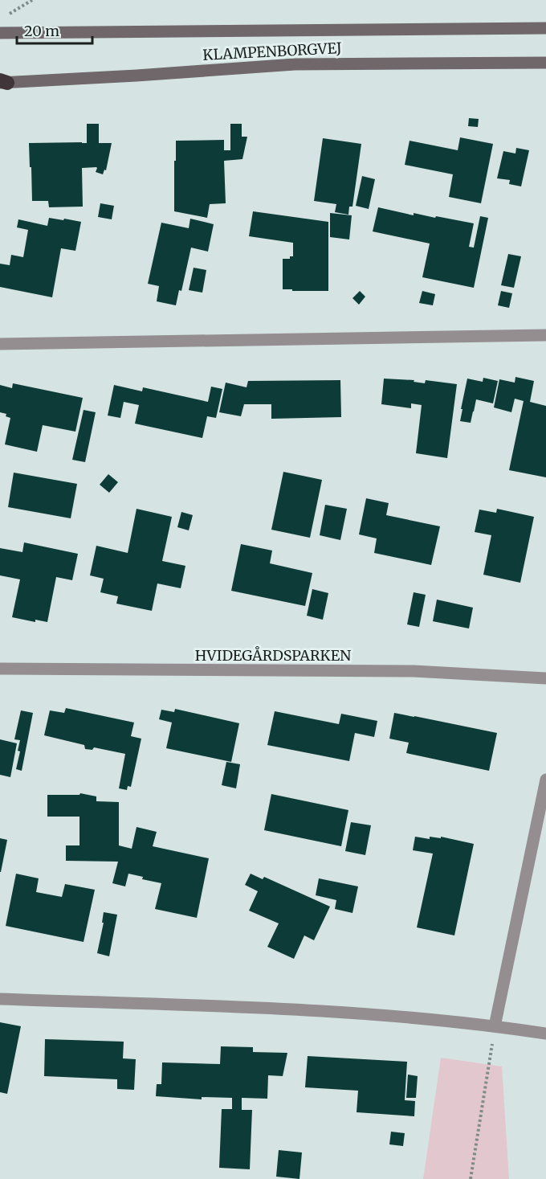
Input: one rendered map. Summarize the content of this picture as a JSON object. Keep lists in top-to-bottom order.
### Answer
{
  "streets": {
    "street": ["KLAMPENBORGVEJ", "HVIDEGÅRDSPARKEN"]
  },
  "scale_bar": "20 m"
}
